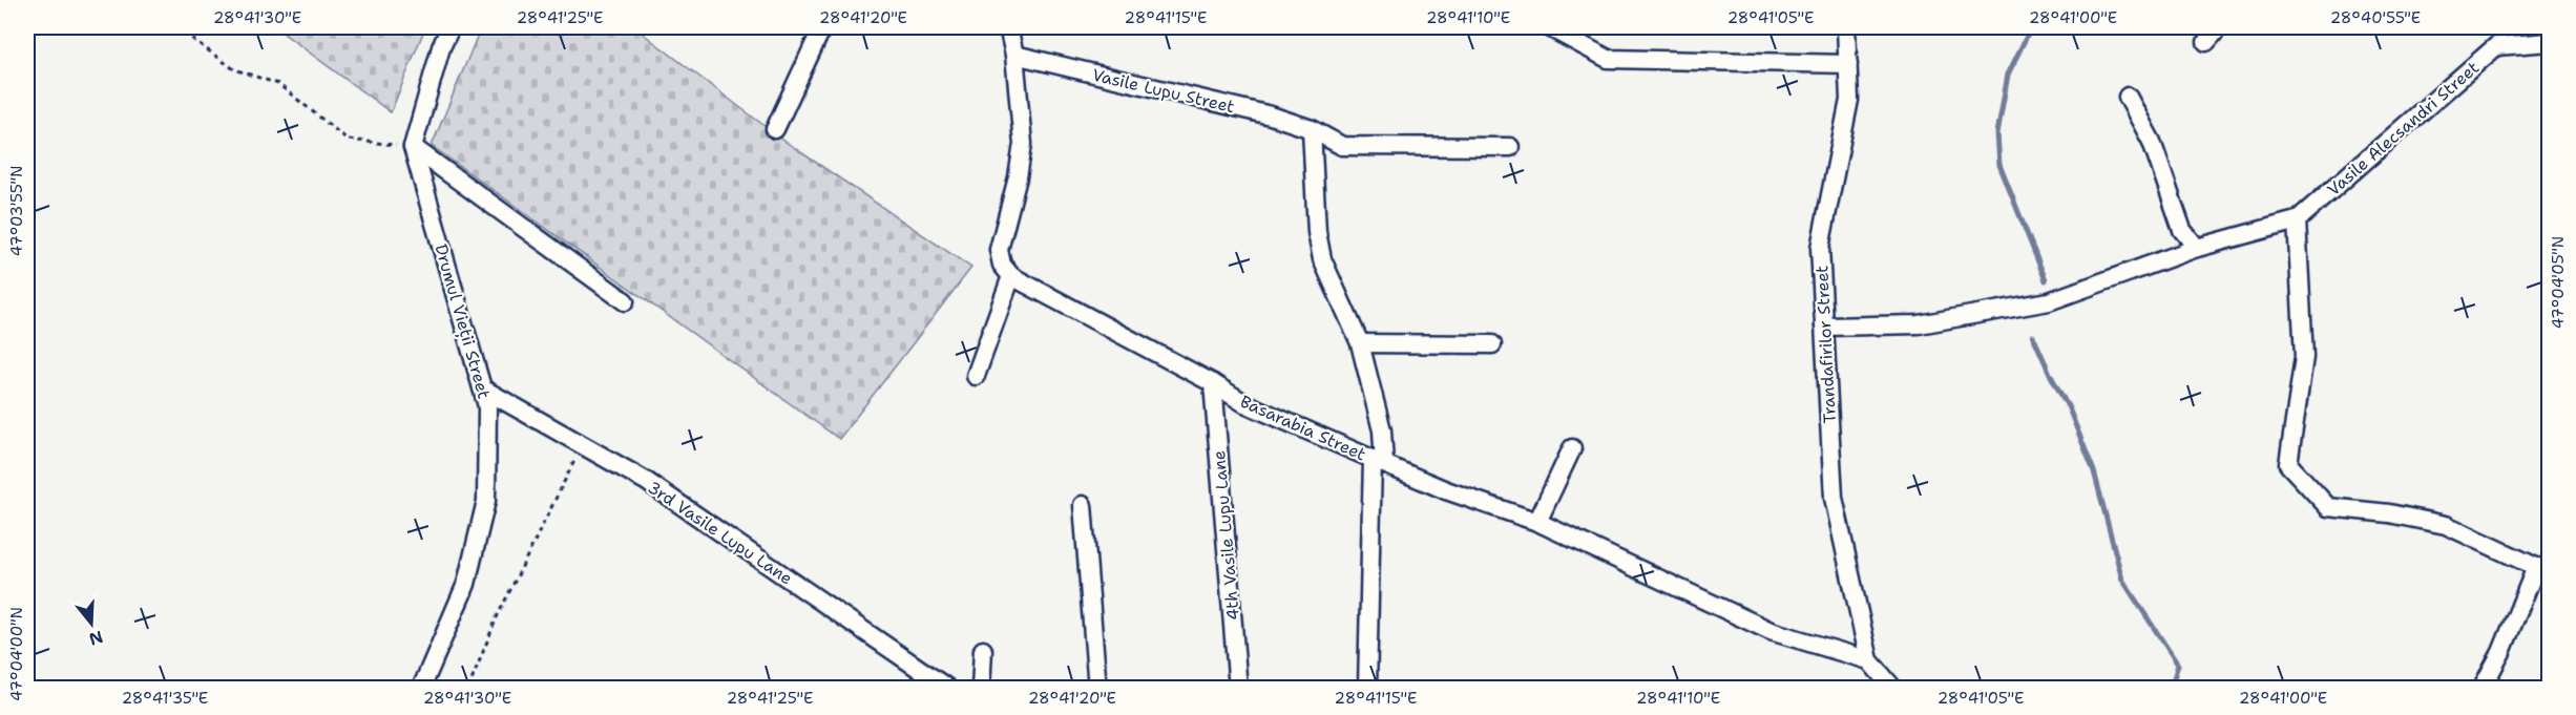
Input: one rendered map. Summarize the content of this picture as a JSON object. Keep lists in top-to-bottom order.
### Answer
{
  "streets": {
    "street": [
      "Vasile Lupu Street",
      "Vasile Alecsandri Street",
      "Drumul Vieții Street",
      "Trandafirilor Street",
      "Basarabia Street",
      "3rd Vasile Lupu Lane",
      "4th Vasile Lupu Lane"
    ]
  },
  "crossings": [
    ["Vasile Alecsandri Street", "Trandafirilor Street"],
    ["Drumul Vieții Street", "3rd Vasile Lupu Lane"],
    ["Trandafirilor Street", "Basarabia Street"],
    ["Basarabia Street", "4th Vasile Lupu Lane"]
  ],
  "north": "bottom",
  "coordinates": [
    "28°41'30\"E",
    "28°41'25\"E",
    "28°41'20\"E",
    "28°41'15\"E",
    "28°41'10\"E",
    "28°41'05\"E",
    "28°41'00\"E",
    "28°40'55\"E",
    "47°03'55\"N",
    "47°04'05\"N",
    "47°04'00\"N",
    "28°41'35\"E"
  ]
}
